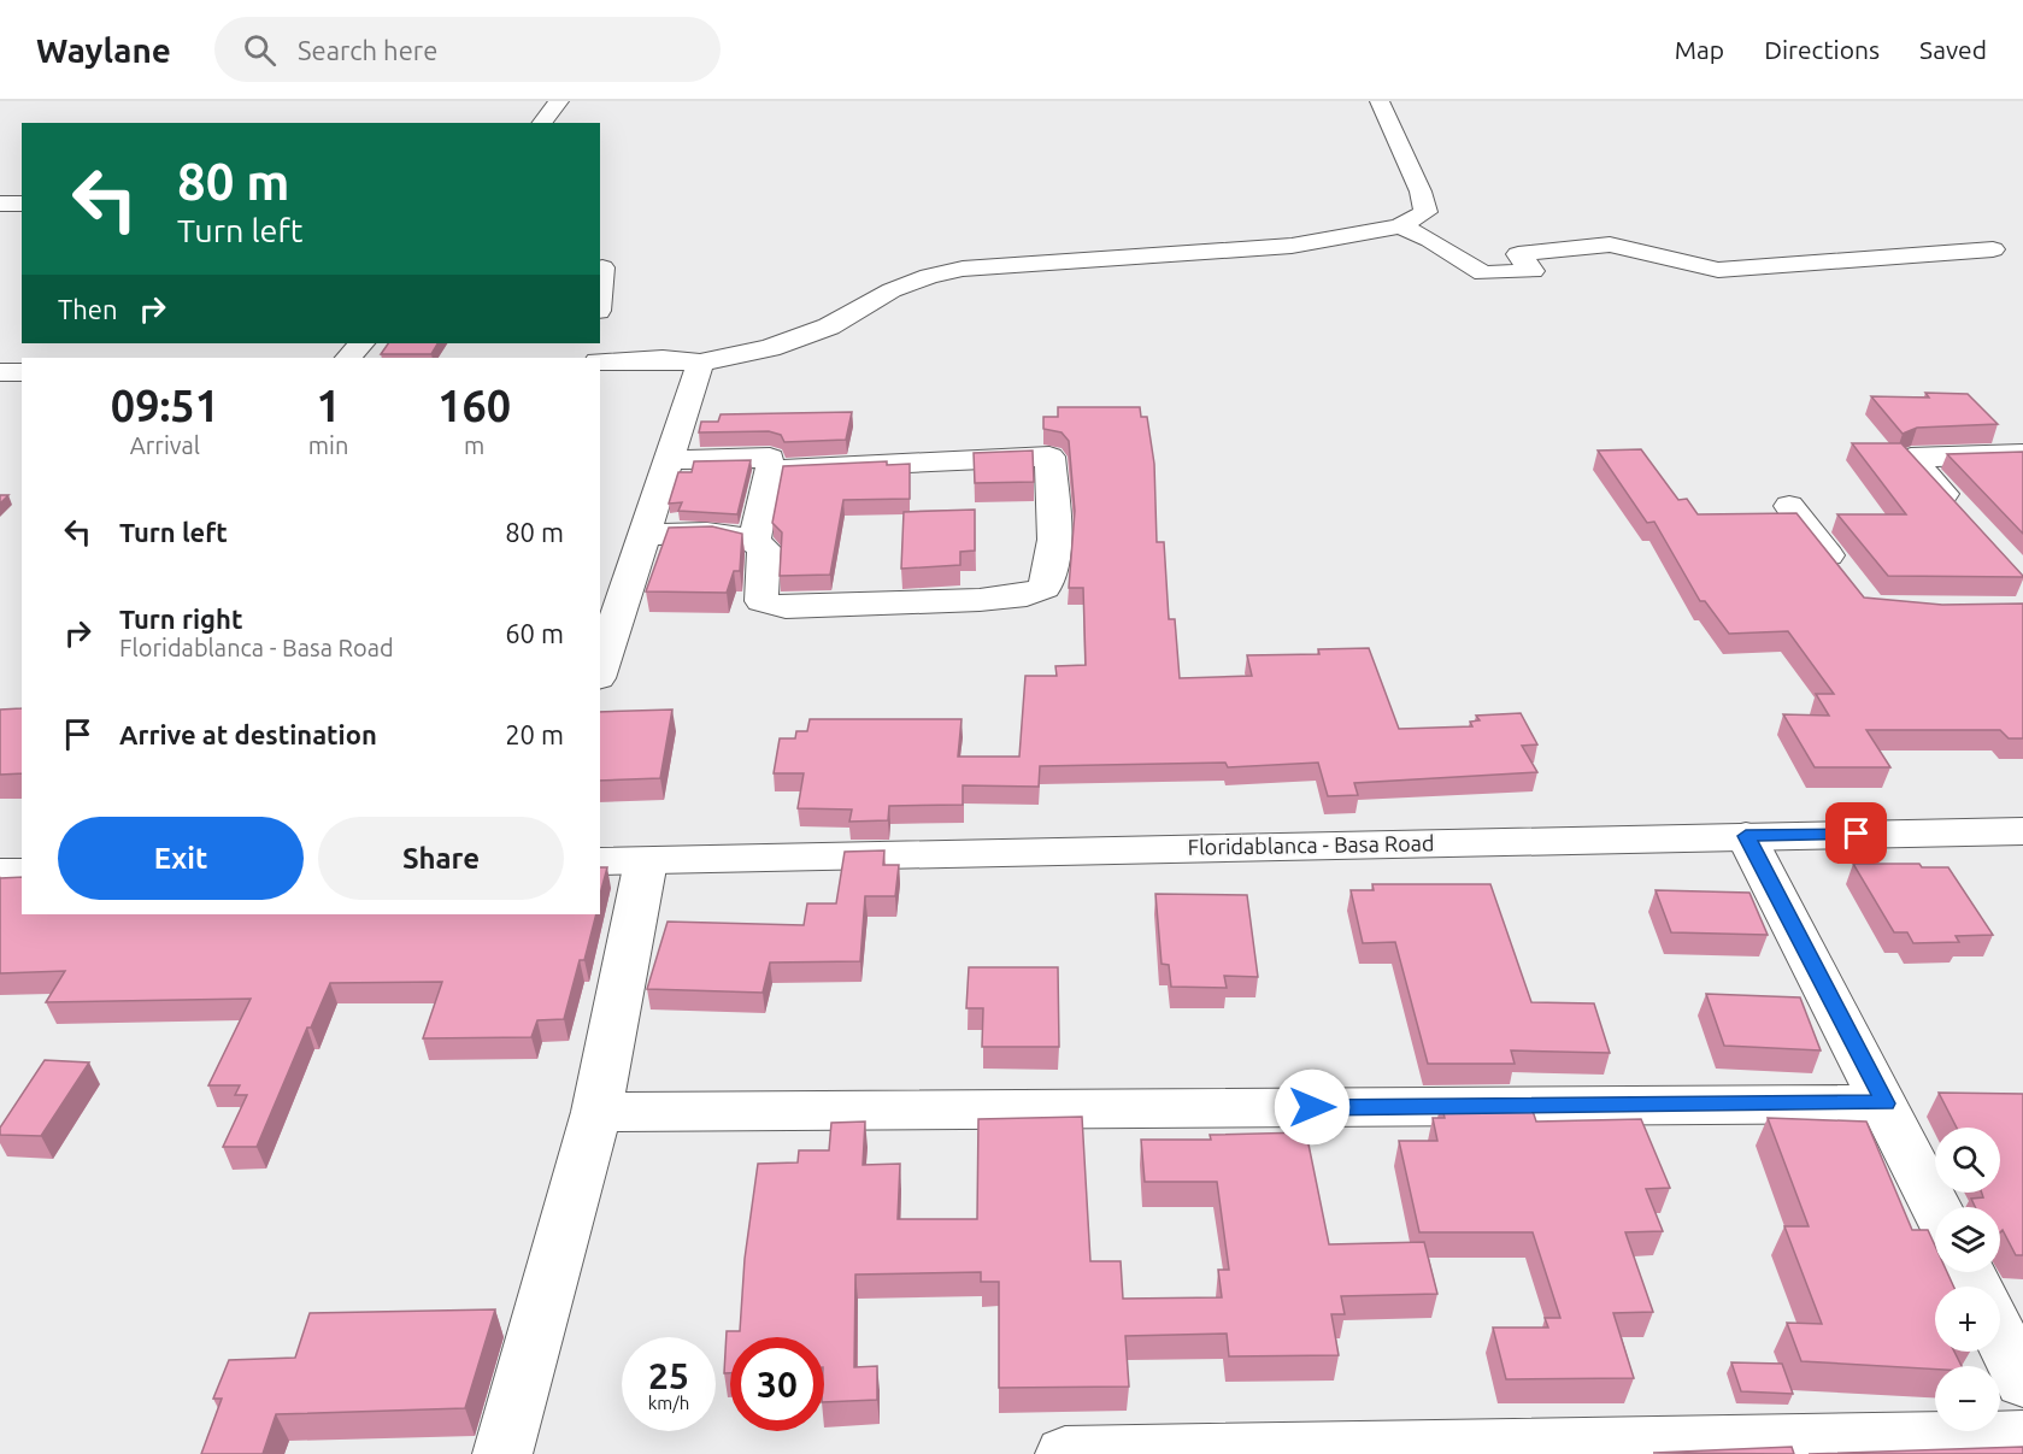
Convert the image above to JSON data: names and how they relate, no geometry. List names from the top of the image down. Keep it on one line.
{"streets":{"street":["Floridablanca - Basa Road"]},"page":{"header":"Waylane","search":"Search here","nav":["Map","Directions","Saved"],"turn":["80 m","Turn left"],"then":"Then","eta":["09:51","Arrival","1","min","160","m"],"list":[{"name":"Turn left","value":"80 m"},{"name":"Turn right","note":"Floridablanca - Basa Road","value":"60 m"},{"name":"Arrive at destination","value":"20 m"}],"buttons":["Exit","Share"],"map_buttons":["+","−"],"speed":"25 km/h","limit":"30"}}
